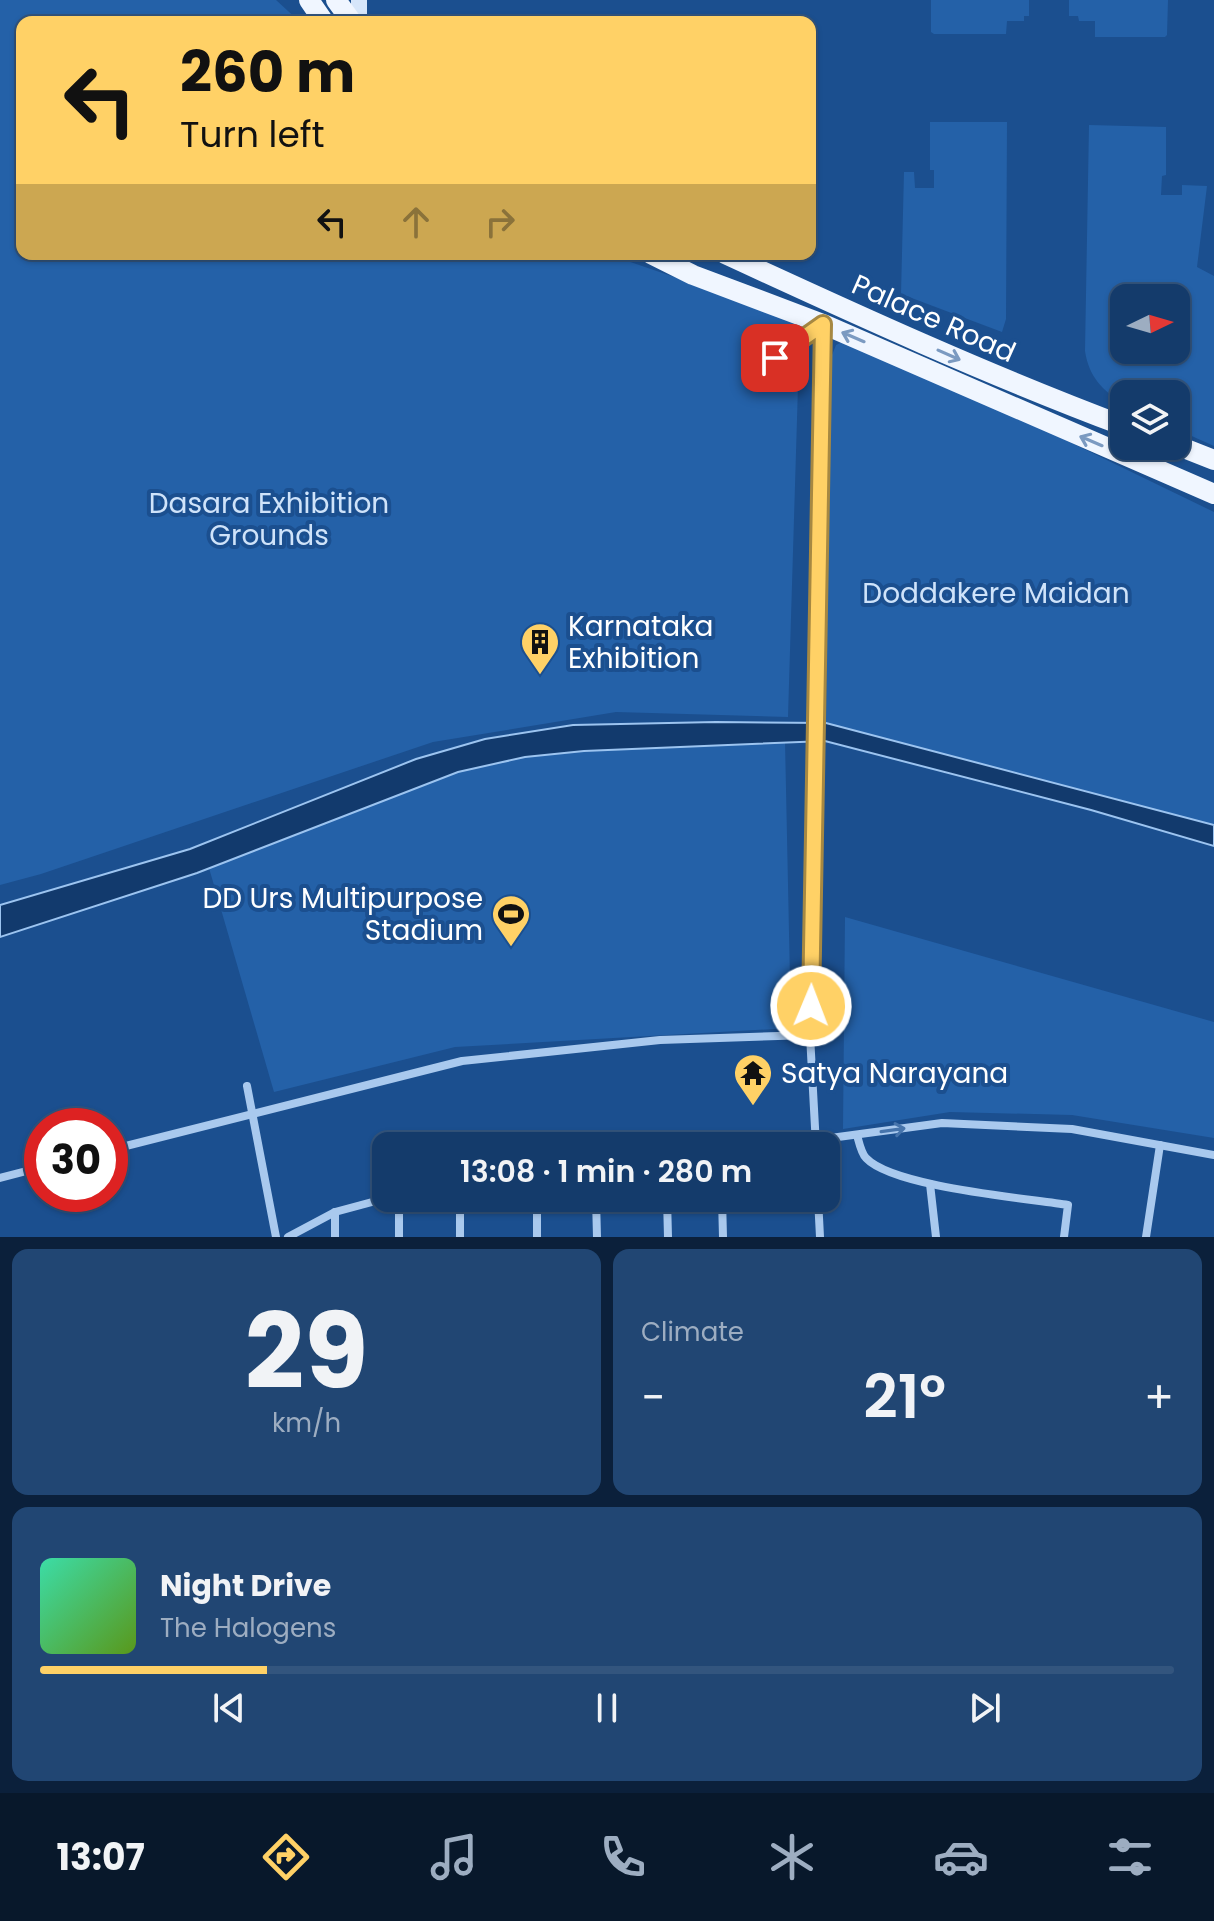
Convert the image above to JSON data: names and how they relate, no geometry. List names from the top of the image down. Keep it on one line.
{"streets":{"main road":["Palace Road"]},"parks":["Dasara Exhibition Grounds","Doddakere Maidan"],"places":{"building":["Karnataka Exhibition"],"sports":["DD Urs Multipurpose Stadium"],"temple":["Satya Narayana"]},"north":"right","page":{"turn":["260 m","Turn left"],"limit":"30","trip":"13:08 · 1 min · 280 m","tile":[["29","km/h"],"Climate"],"heat":["−","21°","+"],"song":["Night Drive","The Halogens"],"tabs":"13:07"}}
